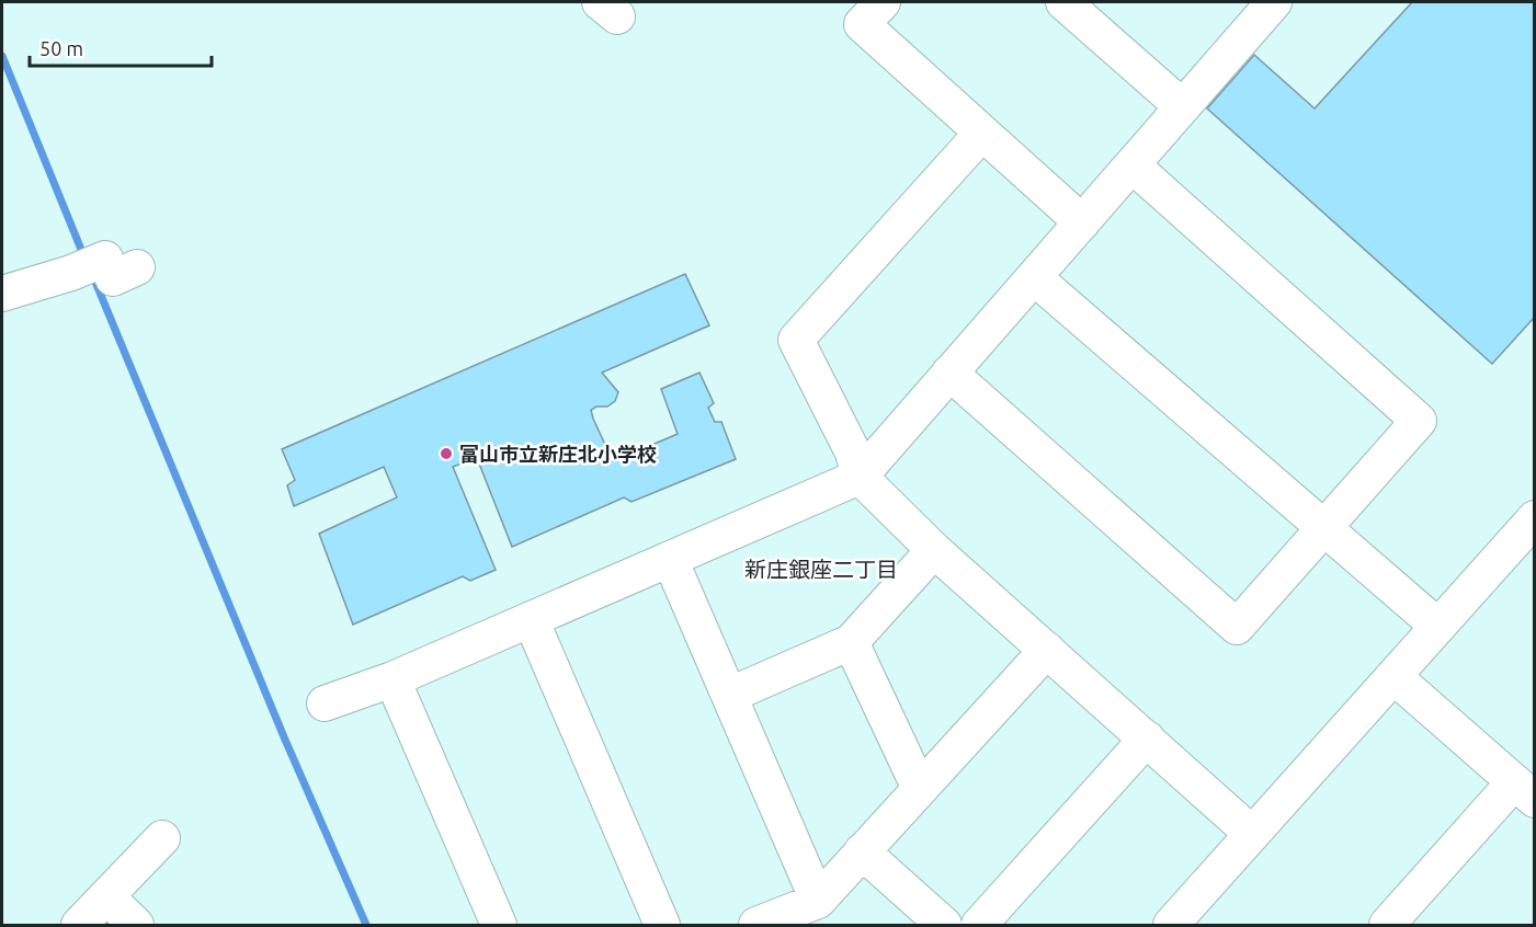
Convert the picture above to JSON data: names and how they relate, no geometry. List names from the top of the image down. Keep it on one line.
{"districts":["新庄銀座二丁目"],"places":["富山市立新庄北小学校"],"scale_bar":"50 m"}
